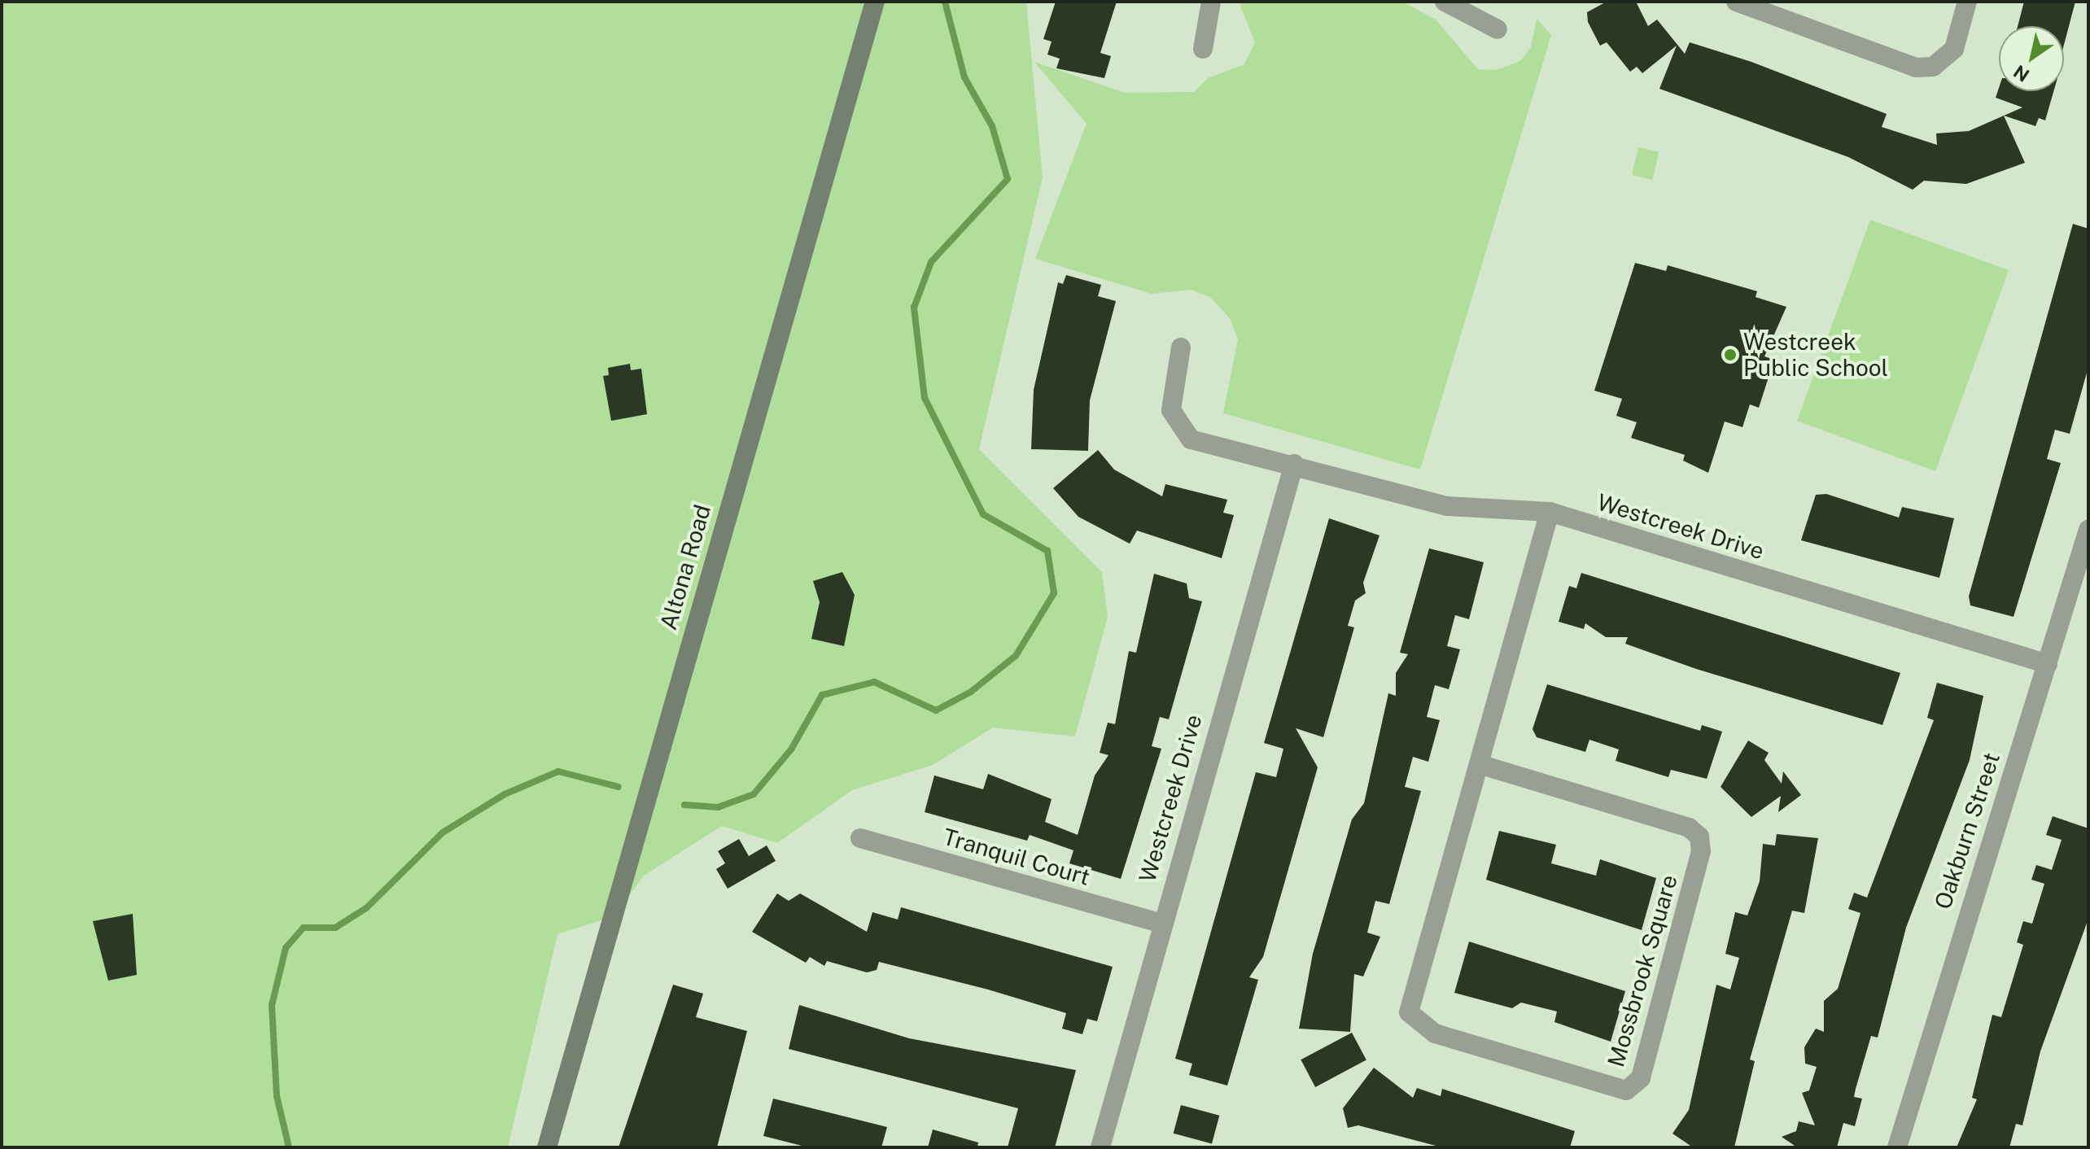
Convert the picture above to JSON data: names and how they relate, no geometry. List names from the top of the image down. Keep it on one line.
{"streets":{"main road":["Altona Road"],"street":["Westcreek Drive","Oakburn Street","Tranquil Court","Mossbrook Square"]},"crossings":[["Westcreek Drive","Oakburn Street"],["Westcreek Drive","Tranquil Court"],["Westcreek Drive","Mossbrook Square"]],"places":["Westcreek Public School"],"north":"bottom left"}
